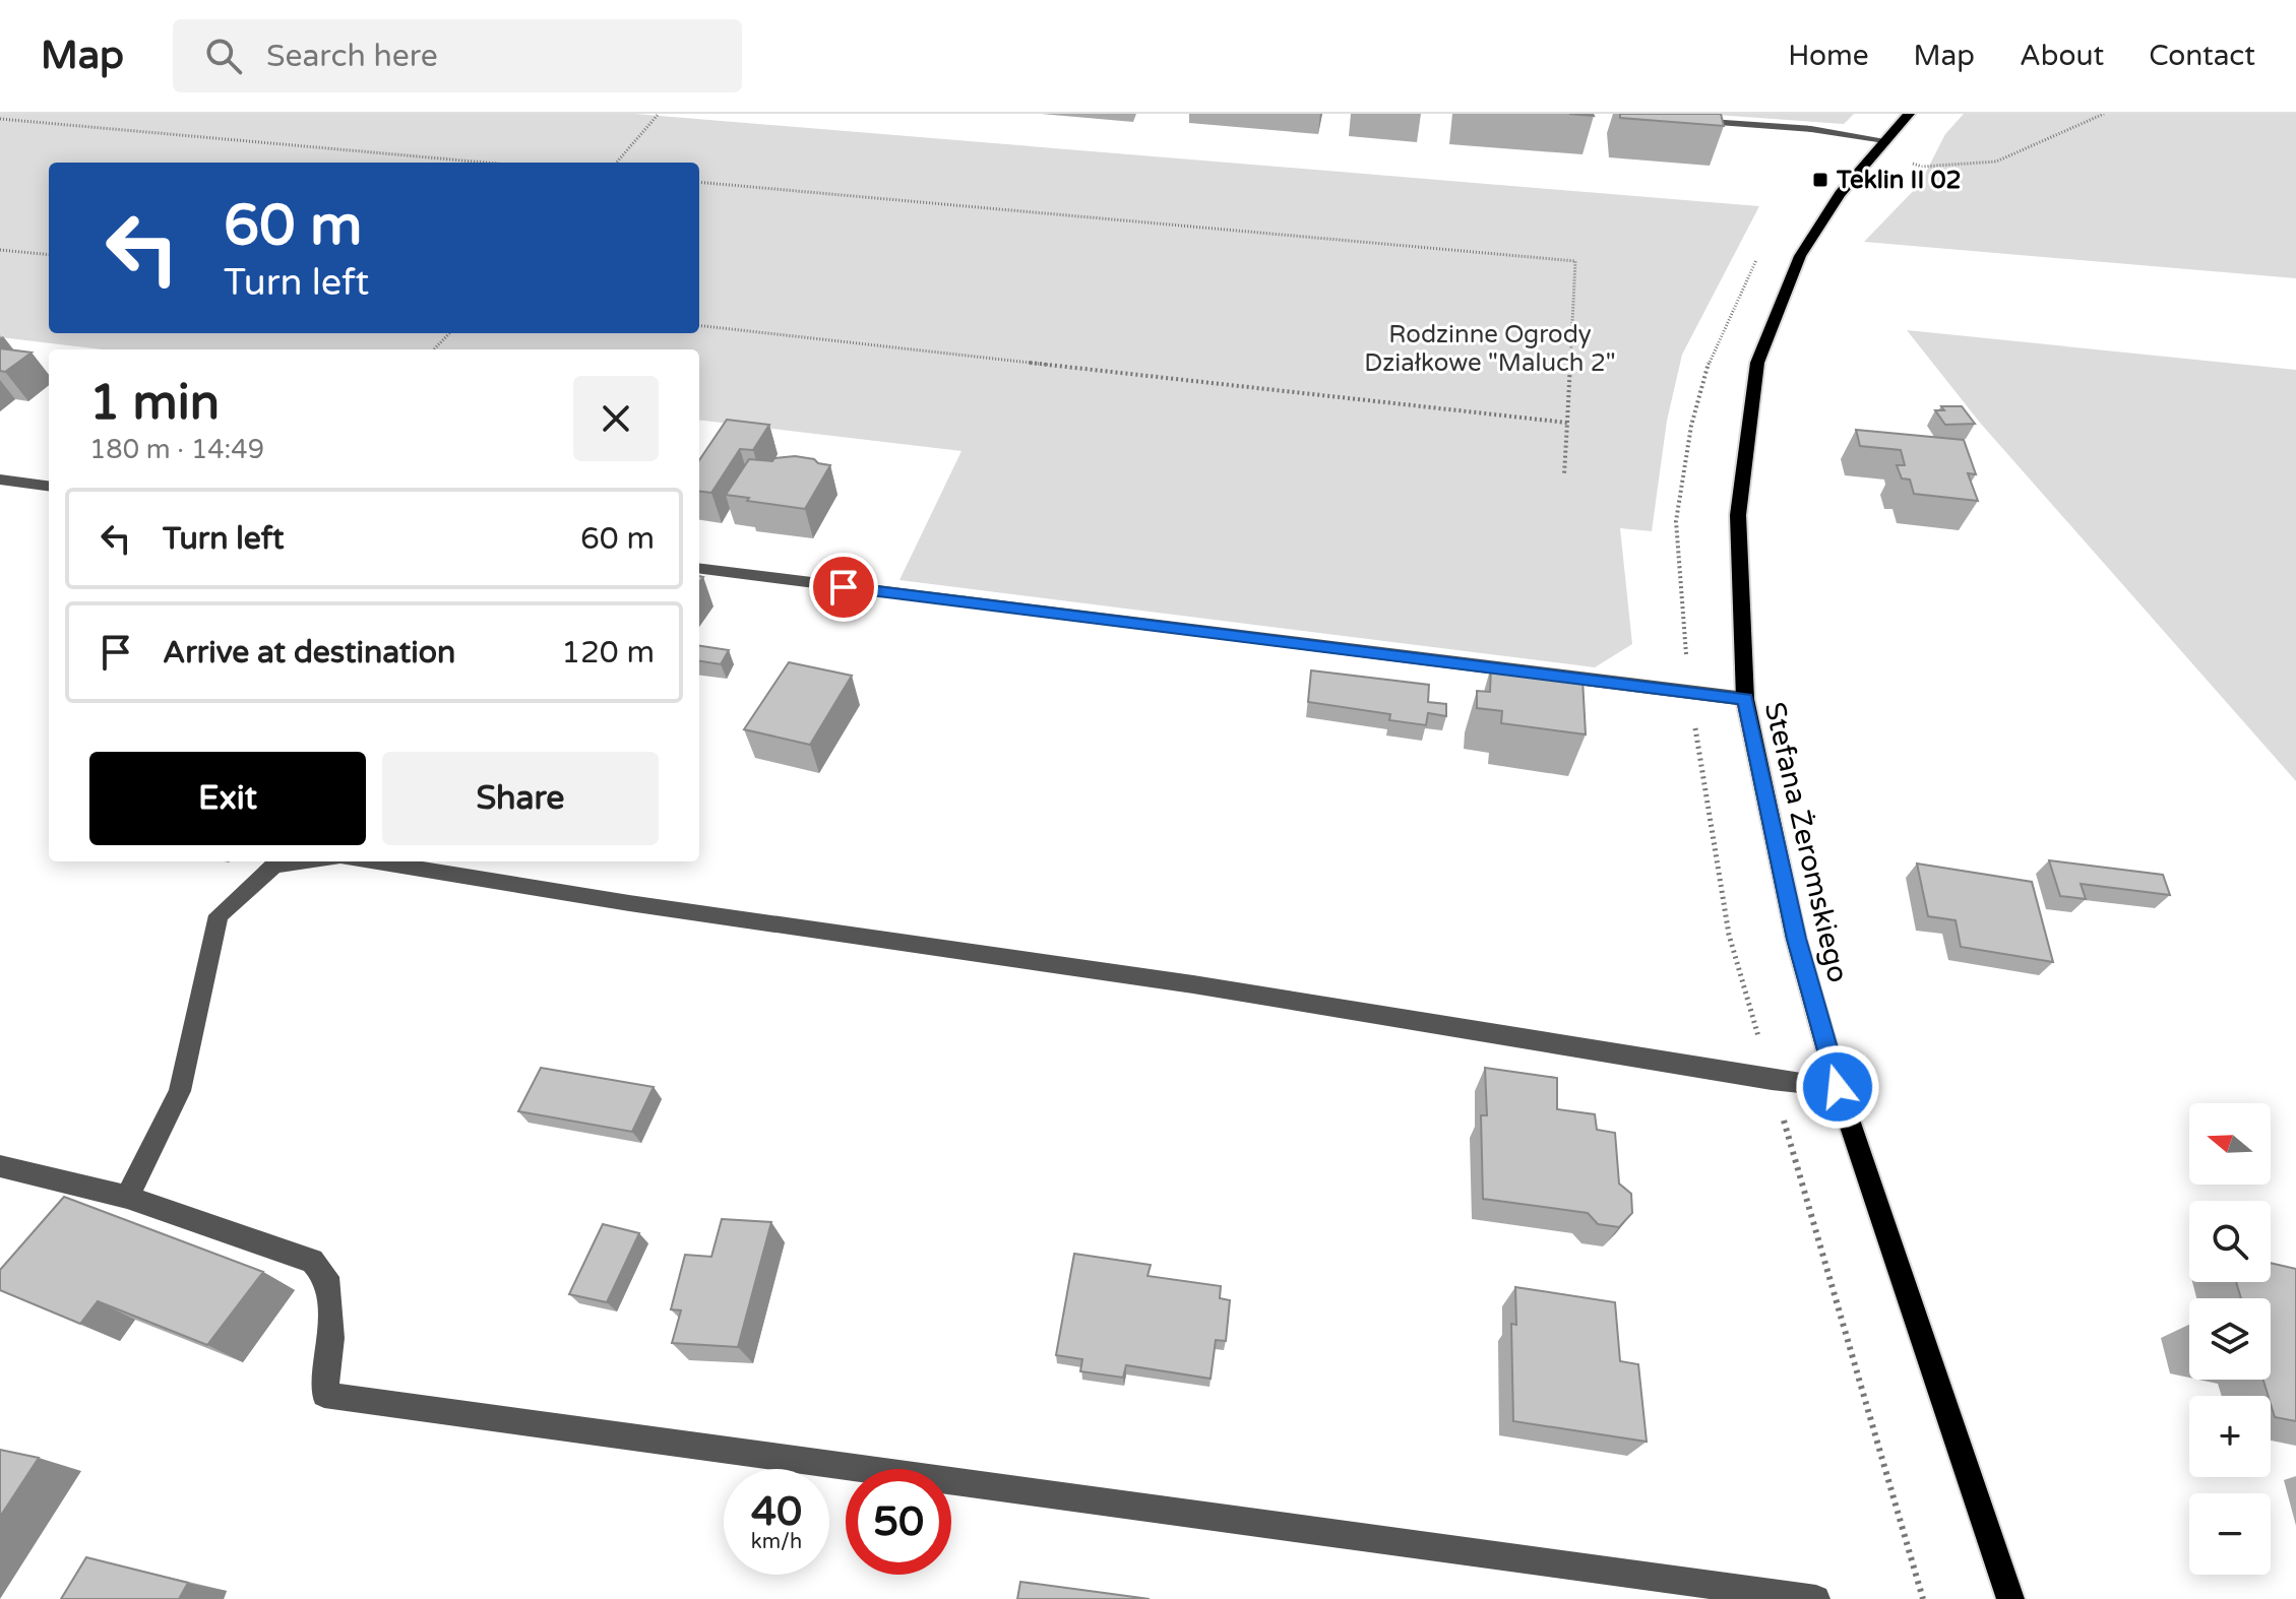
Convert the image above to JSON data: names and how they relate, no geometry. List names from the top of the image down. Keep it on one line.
{"streets":{"main road":["Stefana Żeromskiego"]},"parks":["Rodzinne Ogrody Działkowe \"Maluch 2\""],"places":{"transit":["Teklin II 02"]},"north":"left","page":{"header":"Map","search":"Search here","nav":["Home","Map","About","Contact"],"turn":["60 m","Turn left"],"heading":["1 min","180 m · 14:49"],"list":[{"name":"Turn left","value":"60 m"},{"name":"Arrive at destination","value":"120 m"}],"buttons":["Exit","Share"],"map_buttons":["+","−"],"speed":"40 km/h","limit":"50"}}
